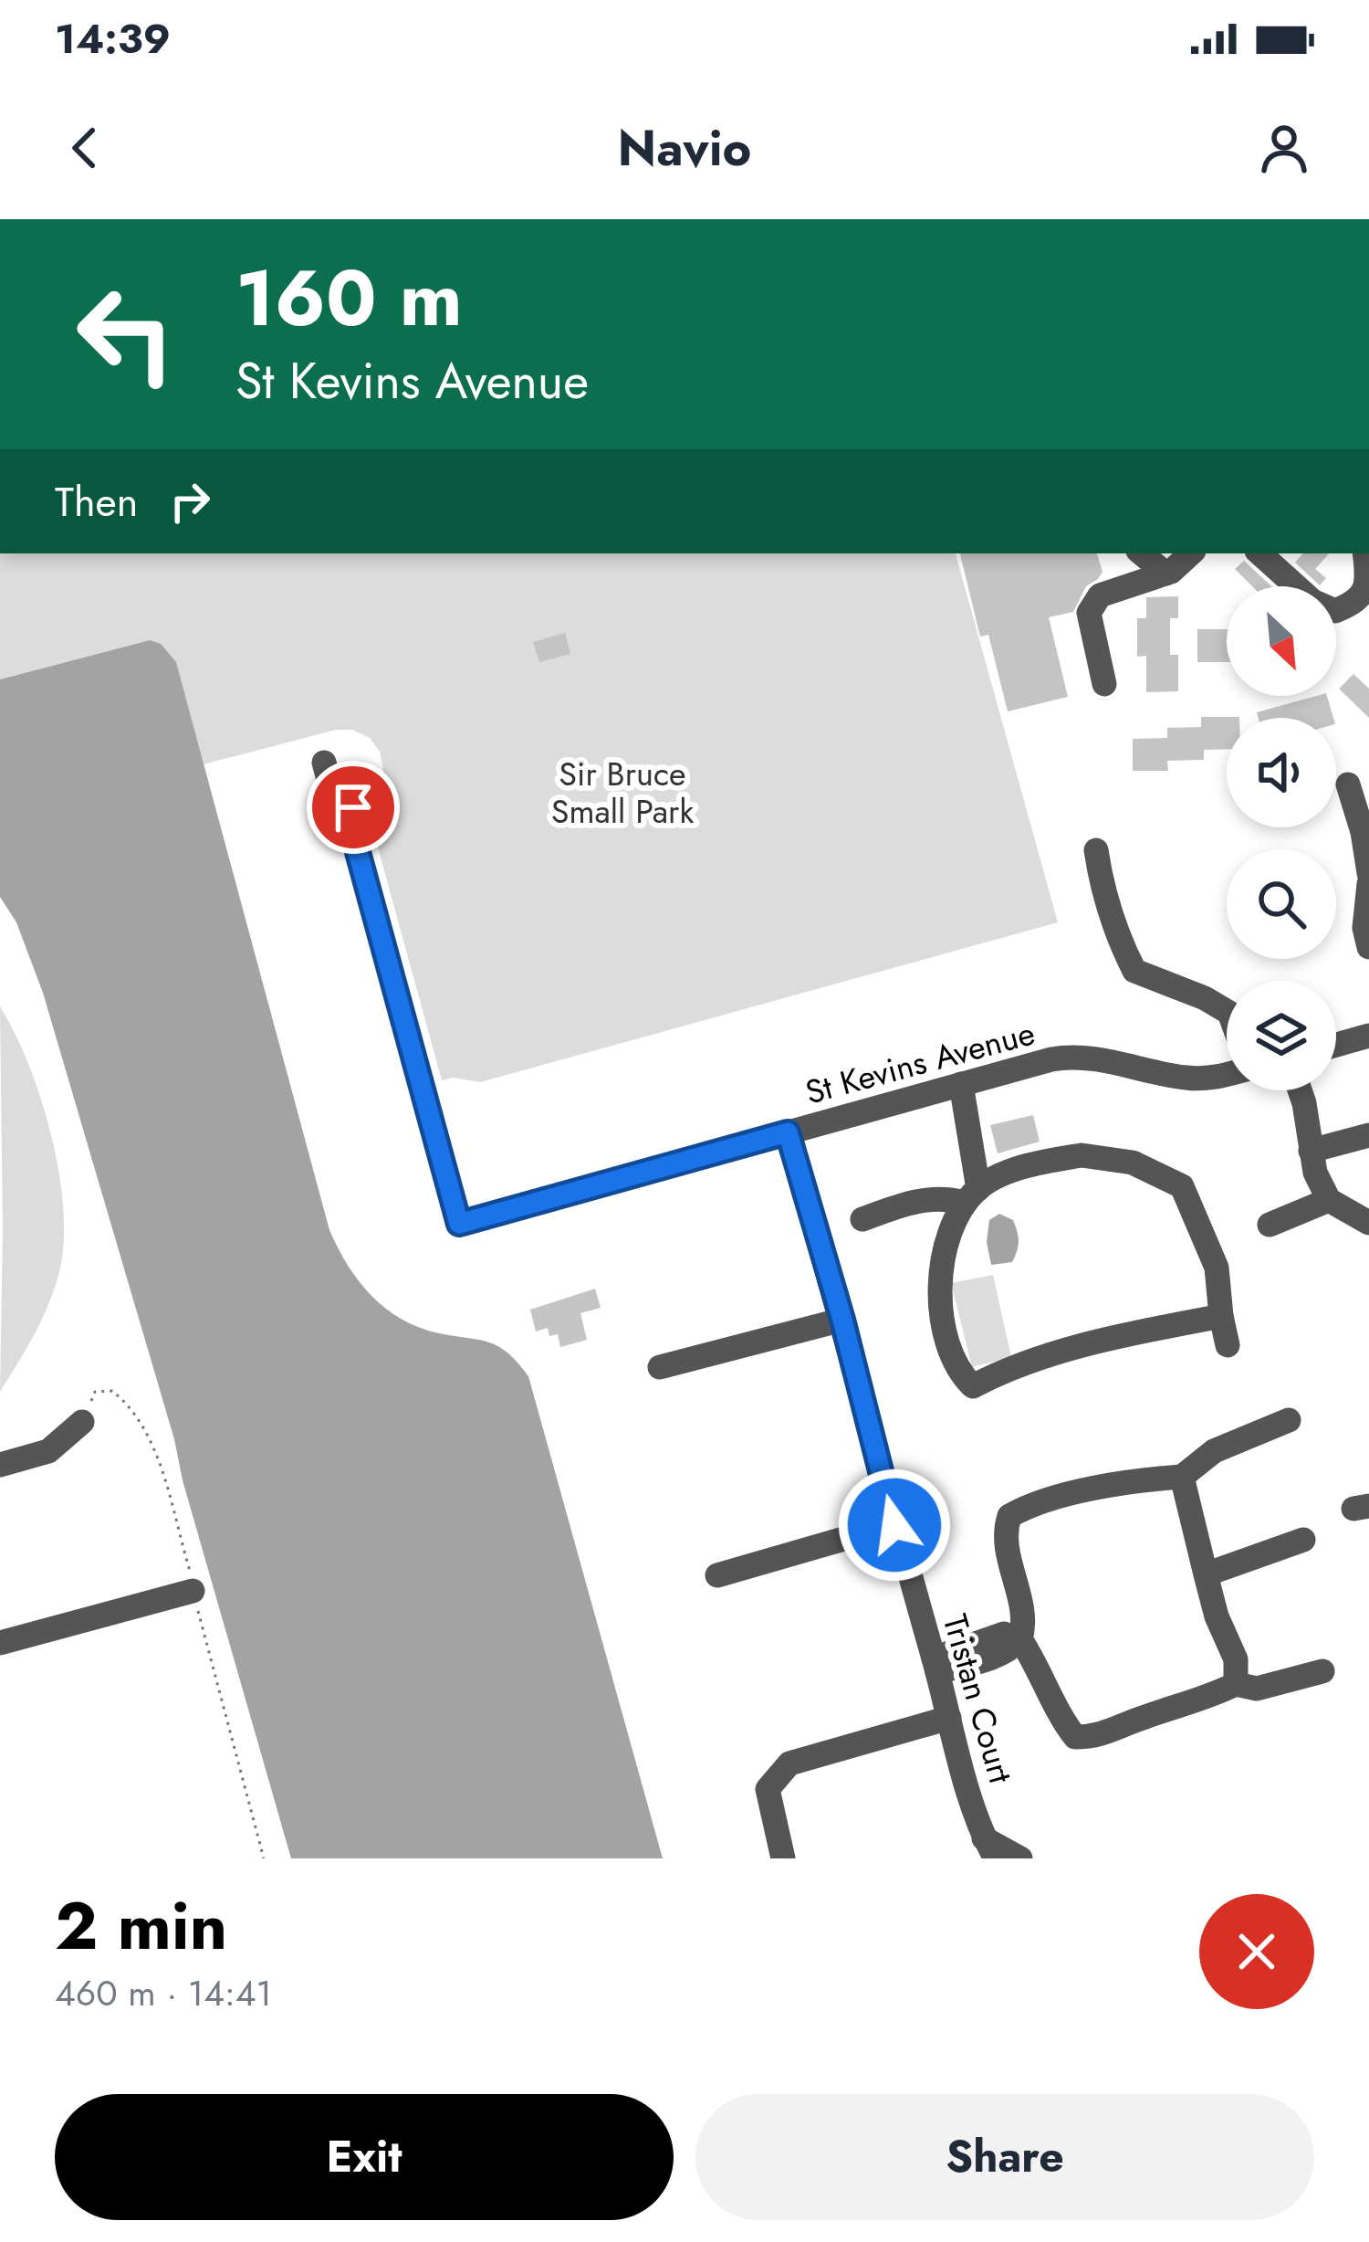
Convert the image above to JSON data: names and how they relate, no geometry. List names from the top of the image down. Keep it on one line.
{"streets":{"street":["St Kevins Avenue","Tristan Court"]},"crossings":[["St Kevins Avenue","Tristan Court"]],"parks":["Sir Bruce Small Park"],"north":"bottom right","page":{"status":"14:39","header":"Navio","turn":["160 m","St Kevins Avenue"],"then":"Then","heading":["2 min","460 m · 14:41"],"buttons":["Exit","Share"]}}
